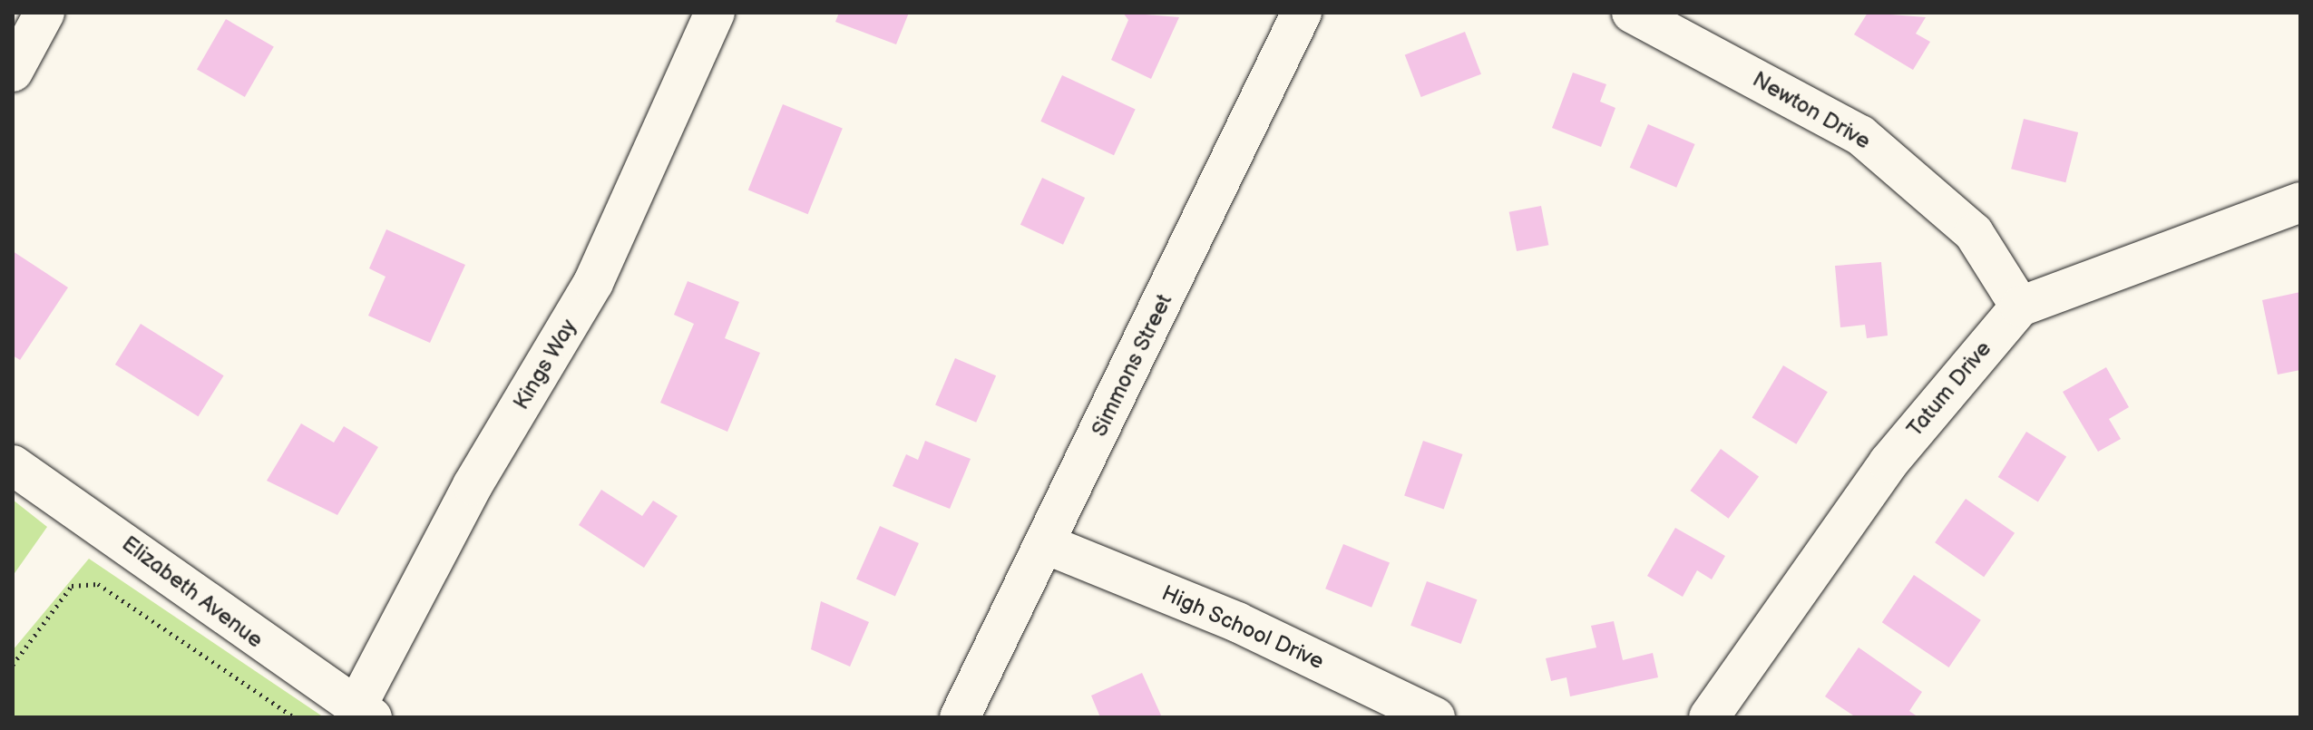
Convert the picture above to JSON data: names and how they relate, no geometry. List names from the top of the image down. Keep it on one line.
{"streets":{"street":["Newton Drive","Kings Way","Simmons Street","Tatum Drive","Elizabeth Avenue","High School Drive"]},"crossings":[["Newton Drive","Tatum Drive"],["Kings Way","Elizabeth Avenue"],["Simmons Street","High School Drive"]]}
